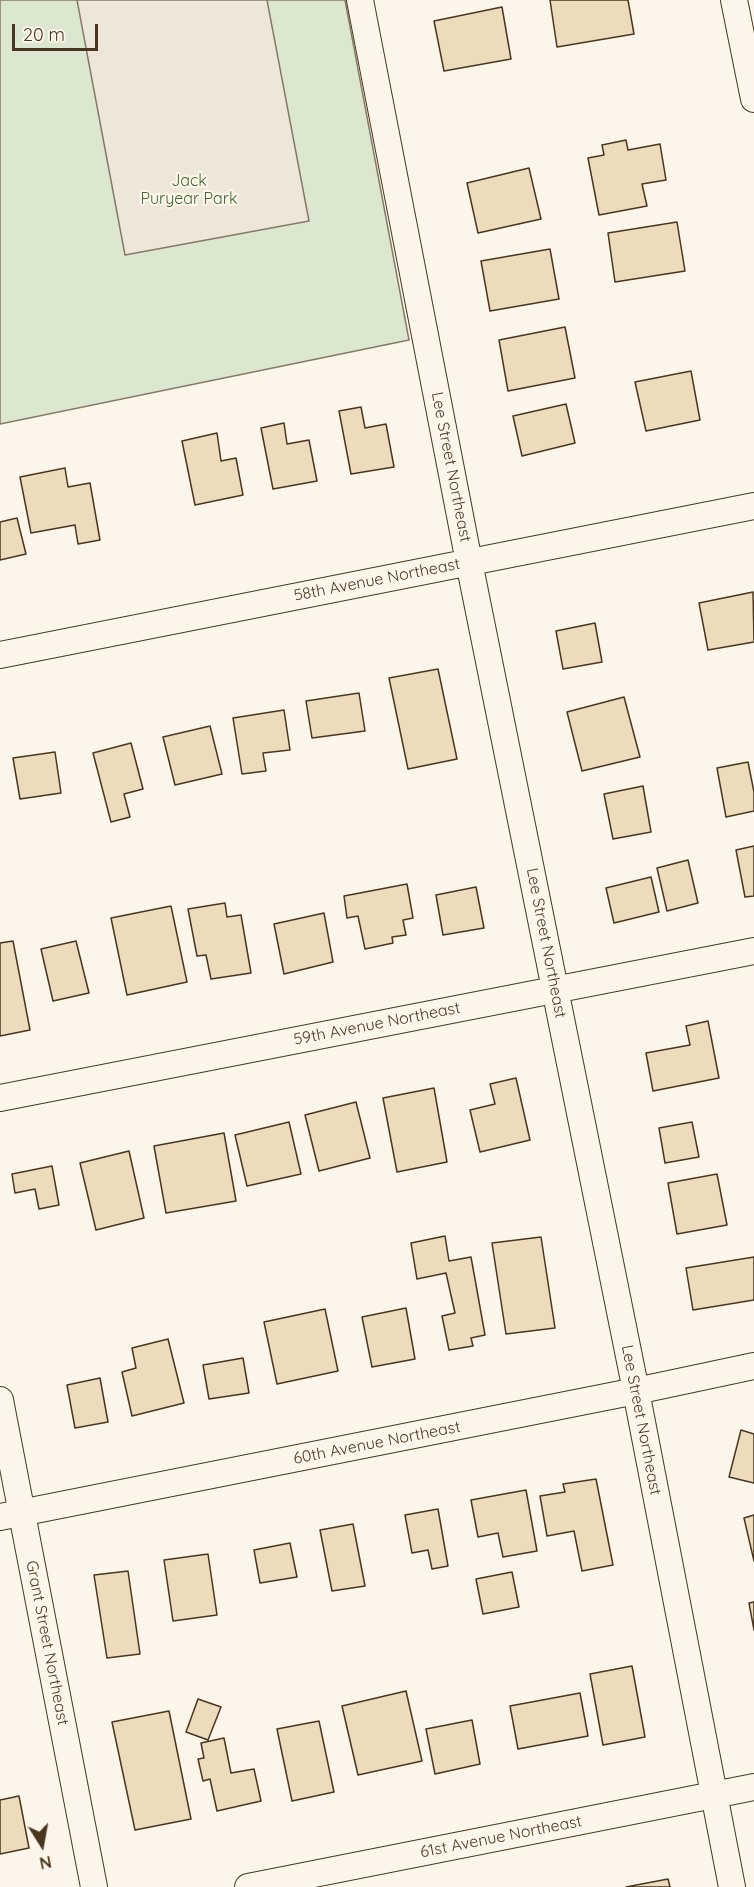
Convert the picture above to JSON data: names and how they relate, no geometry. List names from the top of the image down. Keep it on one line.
{"streets":{"street":["Lee Street Northeast","58th Avenue Northeast","59th Avenue Northeast","60th Avenue Northeast","Grant Street Northeast","61st Avenue Northeast"]},"crossings":[["Lee Street Northeast","58th Avenue Northeast"],["Lee Street Northeast","59th Avenue Northeast"],["Lee Street Northeast","60th Avenue Northeast"],["Lee Street Northeast","61st Avenue Northeast"],["60th Avenue Northeast","Grant Street Northeast"]],"parks":["Jack Puryear Park"],"scale_bar":"20 m","north":"bottom"}
